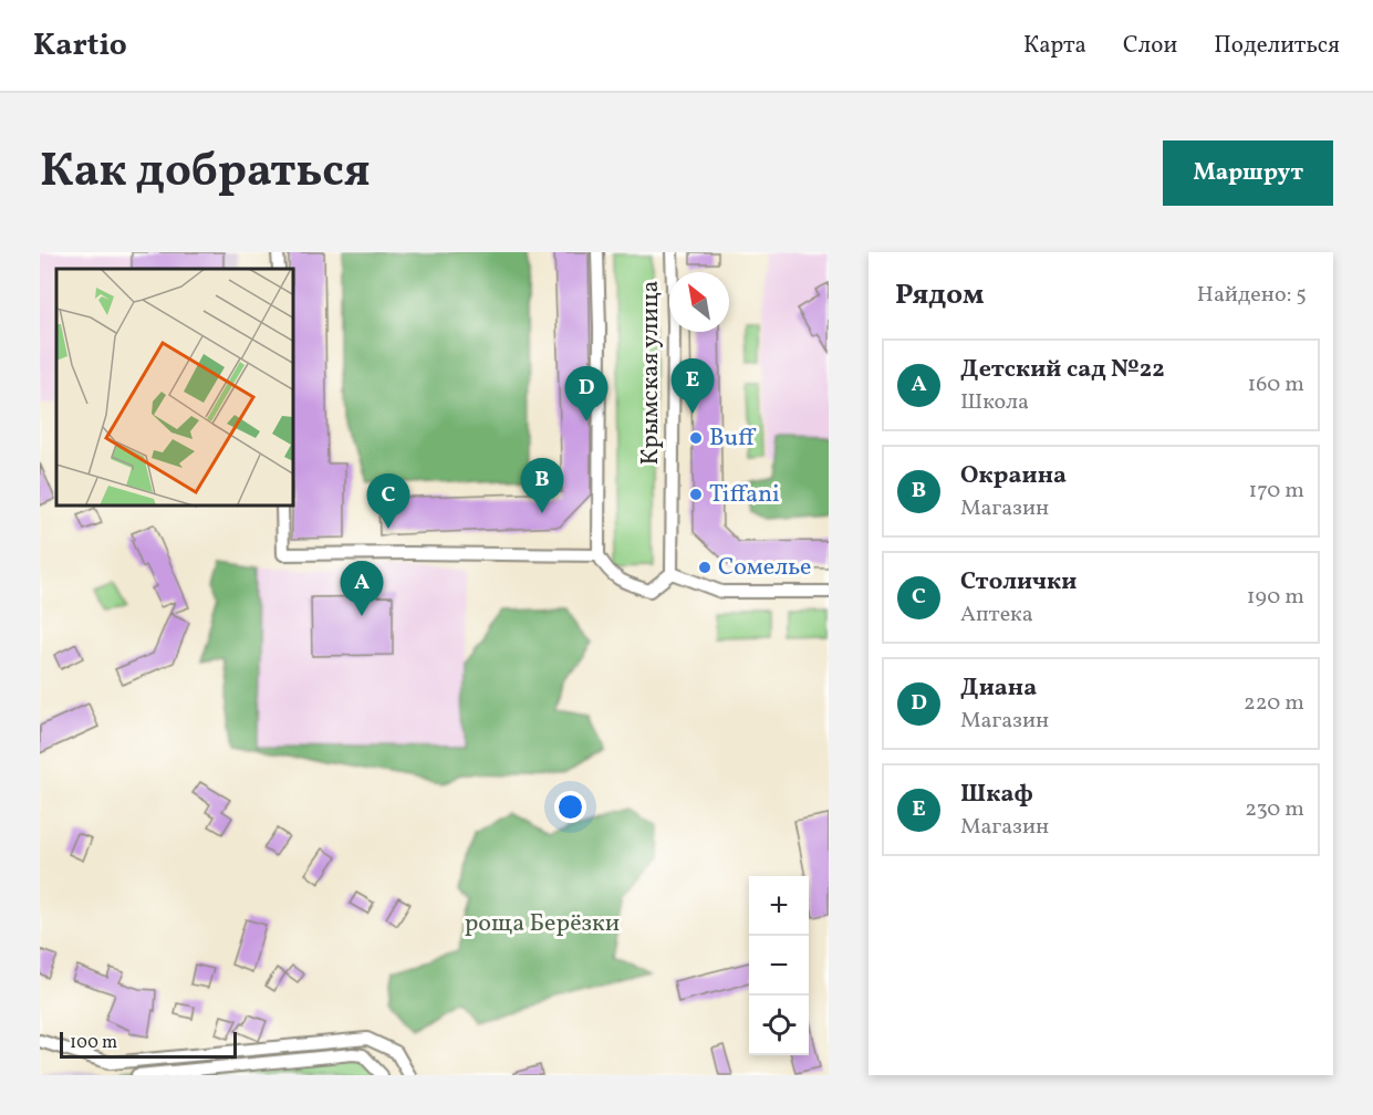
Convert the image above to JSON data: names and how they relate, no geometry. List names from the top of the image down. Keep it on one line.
{"streets":{"street":["Крымская улица"]},"parks":["роща Берёзки"],"places":["Buff","Tiffani","Сомелье"],"scale_bar":"100 m","north":"top left","page":{"header":"Kartio","nav":["Карта","Слои","Поделиться"],"title":"Как добраться","buttons":"Маршрут","heading":["Рядом","Найдено: 5"],"list":[{"mark":"A","name":"Детский сад №22","note":"Школа","value":"160 m"},{"mark":"B","name":"Окраина","note":"Магазин","value":"170 m"},{"mark":"C","name":"Столички","note":"Аптека","value":"190 m"},{"mark":"D","name":"Диана","note":"Магазин","value":"220 m"},{"mark":"E","name":"Шкаф","note":"Магазин","value":"230 m"}],"pins":["E","D","B","C","A"],"map_buttons":["+","−"],"scale":"100 m"}}
